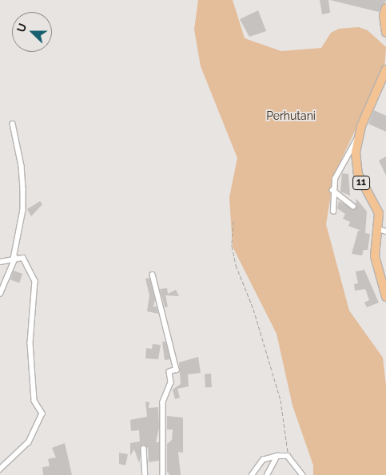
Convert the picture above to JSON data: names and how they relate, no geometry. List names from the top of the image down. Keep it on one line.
{"streets":{"highway":["11"]},"parks":["Perhutani"],"north":"left"}
